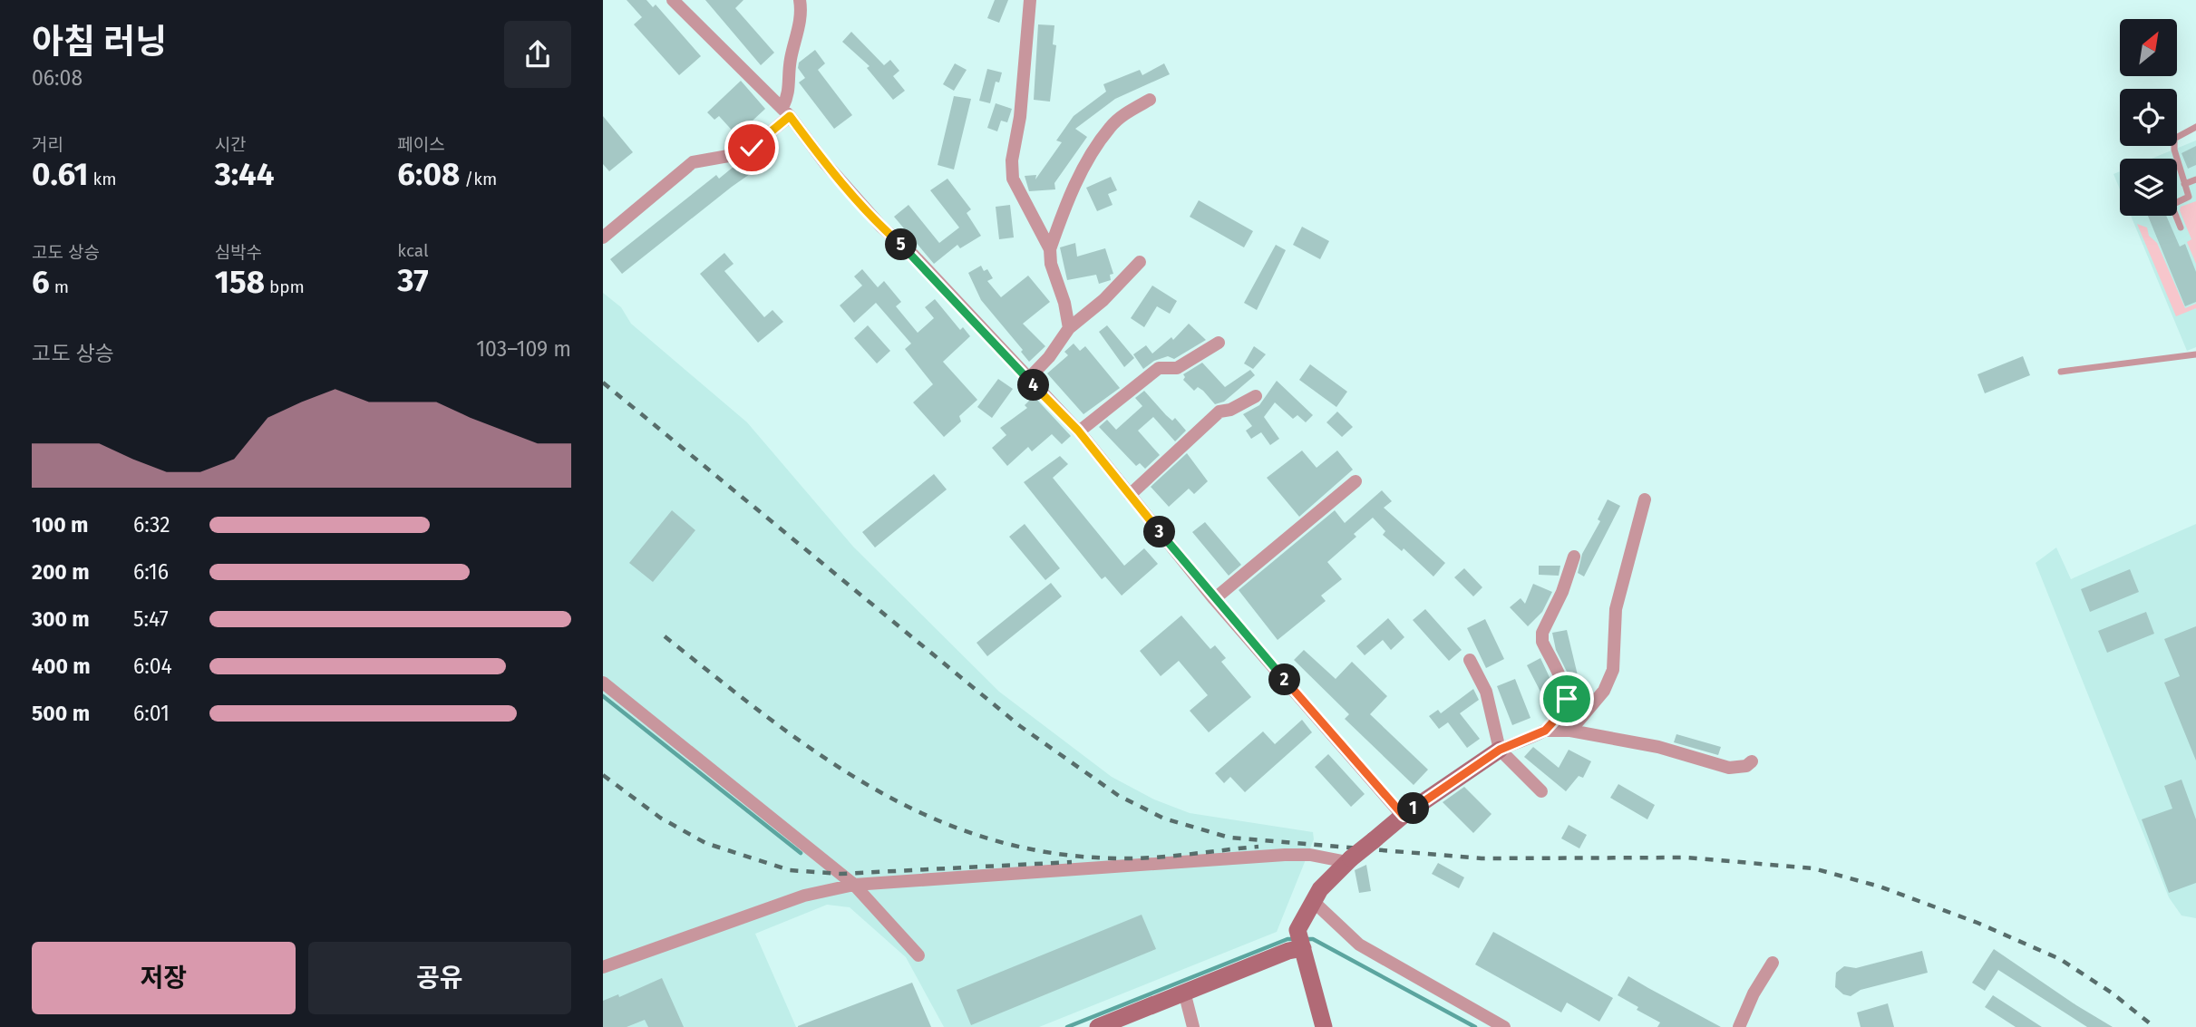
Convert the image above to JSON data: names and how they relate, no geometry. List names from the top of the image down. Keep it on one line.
{"north":"top right","page":{"heading":["아침 러닝","06:08"],"stats":[["거리","0.61 km"],["시간","3:44"],["페이스","6:08 /km"],["고도 상승","6 m"],["심박수","158 bpm"],["kcal","37"]],"pins":["5","4","3","2","1"],"chart":["고도 상승","103–109 m"],"list":[{"name":"100 m","note":"6:32"},{"name":"200 m","note":"6:16"},{"name":"300 m","note":"5:47"},{"name":"400 m","note":"6:04"},{"name":"500 m","note":"6:01"}],"buttons":["저장","공유"]}}
